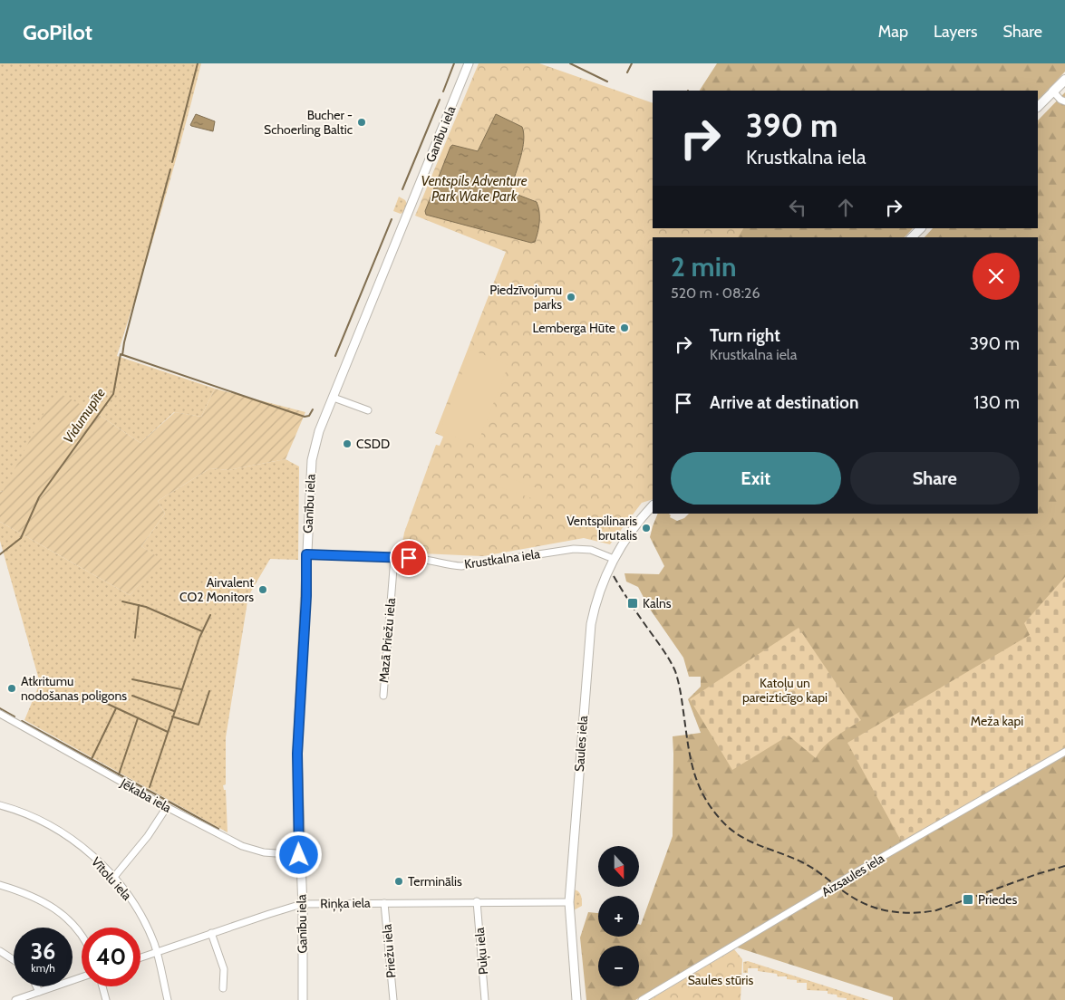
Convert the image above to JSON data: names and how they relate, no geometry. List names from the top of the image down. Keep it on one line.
{"streets":{"street":["Ganību iela","Krustkalna iela","Mazā Priežu iela","Saules iela","Jēkaba iela","Aizsaules iela","Vītolu iela","Riņķa iela","Priežu iela","Puķu iela"]},"crossings":[["Ganību iela","Krustkalna iela"],["Ganību iela","Jēkaba iela"],["Ganību iela","Riņķa iela"],["Krustkalna iela","Mazā Priežu iela"],["Krustkalna iela","Saules iela"],["Saules iela","Riņķa iela"],["Vītolu iela","Riņķa iela"],["Riņķa iela","Priežu iela"],["Riņķa iela","Puķu iela"]],"water":["Ventspils Adventure Park Wake Park","Vidumupīte"],"parks":["Katoļu un pareizticīgo kapi","Meža kapi","Saules stūris"],"places":{"other":["Bucher - Schoerling Baltic","Piedzīvojumu parks","Lemberga Hūte","CSDD","Ventspilinaris brutalis","Airvalent CO2 Monitors","Atkritumu nodošanas poligons","Terminālis"],"transit":["Kalns","Priedes"]},"north":"bottom","page":{"header":"GoPilot","nav":["Map","Layers","Share"],"turn":["390 m","Krustkalna iela"],"heading":["2 min","520 m · 08:26"],"list":[{"name":"Turn right","note":"Krustkalna iela","value":"390 m"},{"name":"Arrive at destination","value":"130 m"}],"buttons":["Exit","Share"],"map_buttons":["+","−"],"speed":"36 km/h","limit":"40"}}
